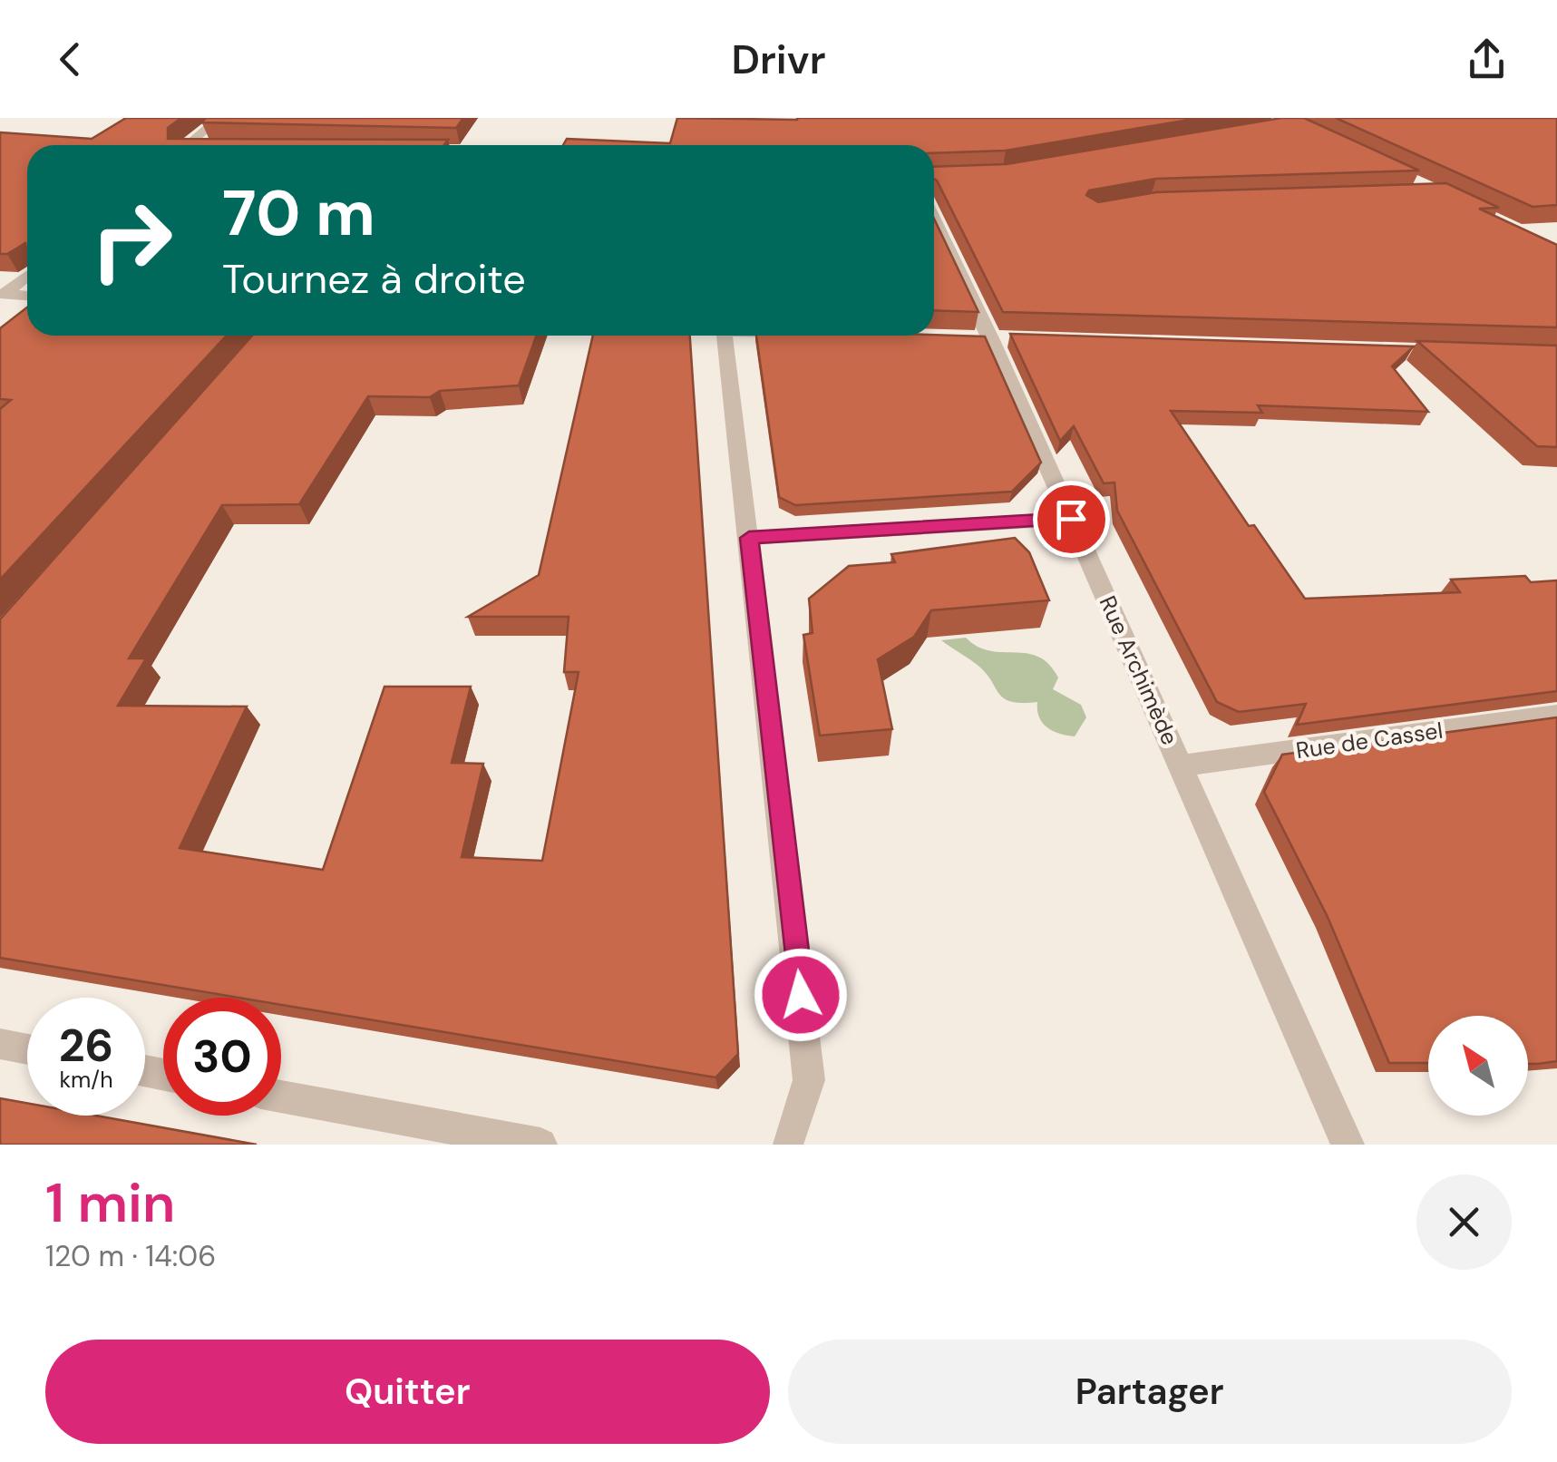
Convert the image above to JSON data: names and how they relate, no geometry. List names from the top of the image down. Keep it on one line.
{"streets":{"street":["Rue Archimède","Rue de Cassel"]},"crossings":[["Rue Archimède","Rue de Cassel"]],"north":"top left","page":{"header":"Drivr","turn":["70 m","Tournez à droite"],"speed":"26 km/h","limit":"30","heading":["1 min","120 m · 14:06"],"buttons":["Quitter","Partager"]}}
